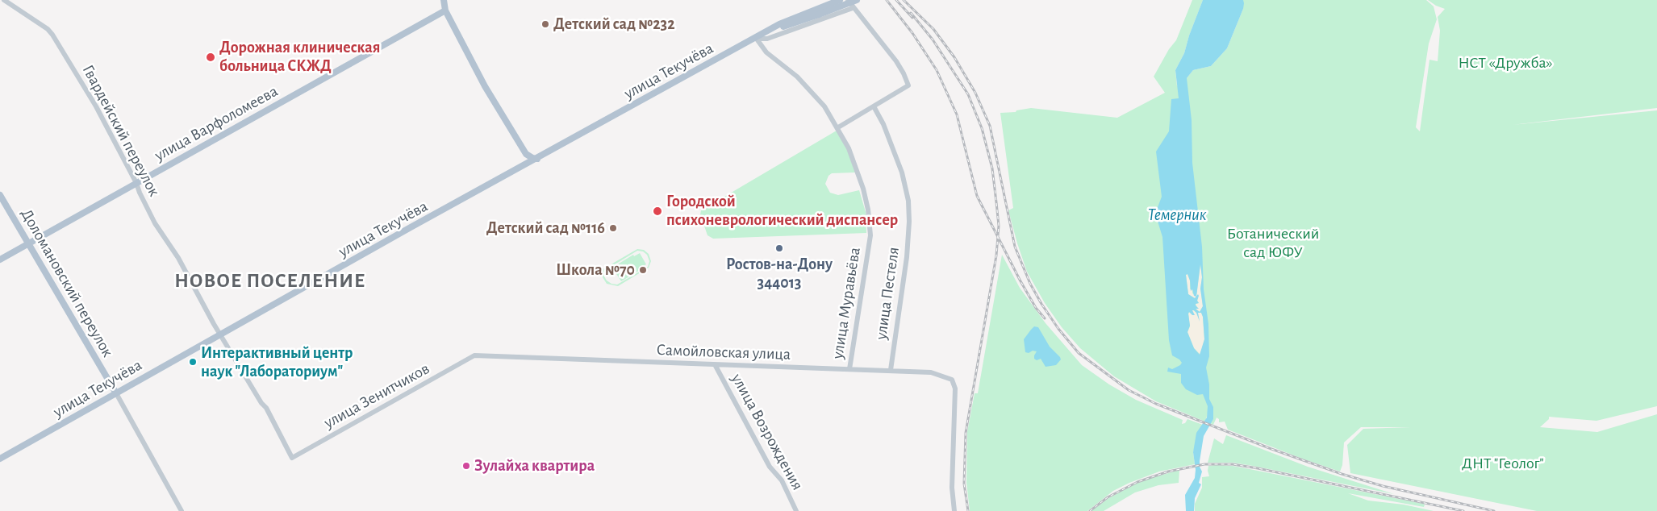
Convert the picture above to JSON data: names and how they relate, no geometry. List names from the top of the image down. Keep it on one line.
{"streets":{"main road":["улица Текучёва","улица Варфоломеева","Доломановский переулок"],"street":["Гвардейский переулок","улица Пестеля","улица Муравьёва","Самойловская улица","улица Зенитчиков","улица Возрождения"]},"crossings":[["улица Текучёва","Гвардейский переулок"],["улица Текучёва","Доломановский переулок"],["улица Текучёва","улица Муравьёва"],["улица Варфоломеева","Гвардейский переулок"],["улица Варфоломеева","Доломановский переулок"],["Гвардейский переулок","улица Зенитчиков"],["улица Пестеля","Самойловская улица"],["улица Муравьёва","Самойловская улица"],["Самойловская улица","улица Зенитчиков"],["Самойловская улица","улица Возрождения"]],"districts":["НОВОЕ ПОСЕЛЕНИЕ"],"water":["Темерник"],"parks":["НСТ «Дружба»","Ботанический сад ЮФУ","ДНТ \"Геолог\""],"places":["Детский сад №232","Дорожная клиническая больница СКЖД","Городской психоневрологический диспансер","Детский сад №116","Ростов-на-Дону 344013","Школа №70","Интерактивный центр наук \"Лабораториум\"","Зулайха квартира"]}
